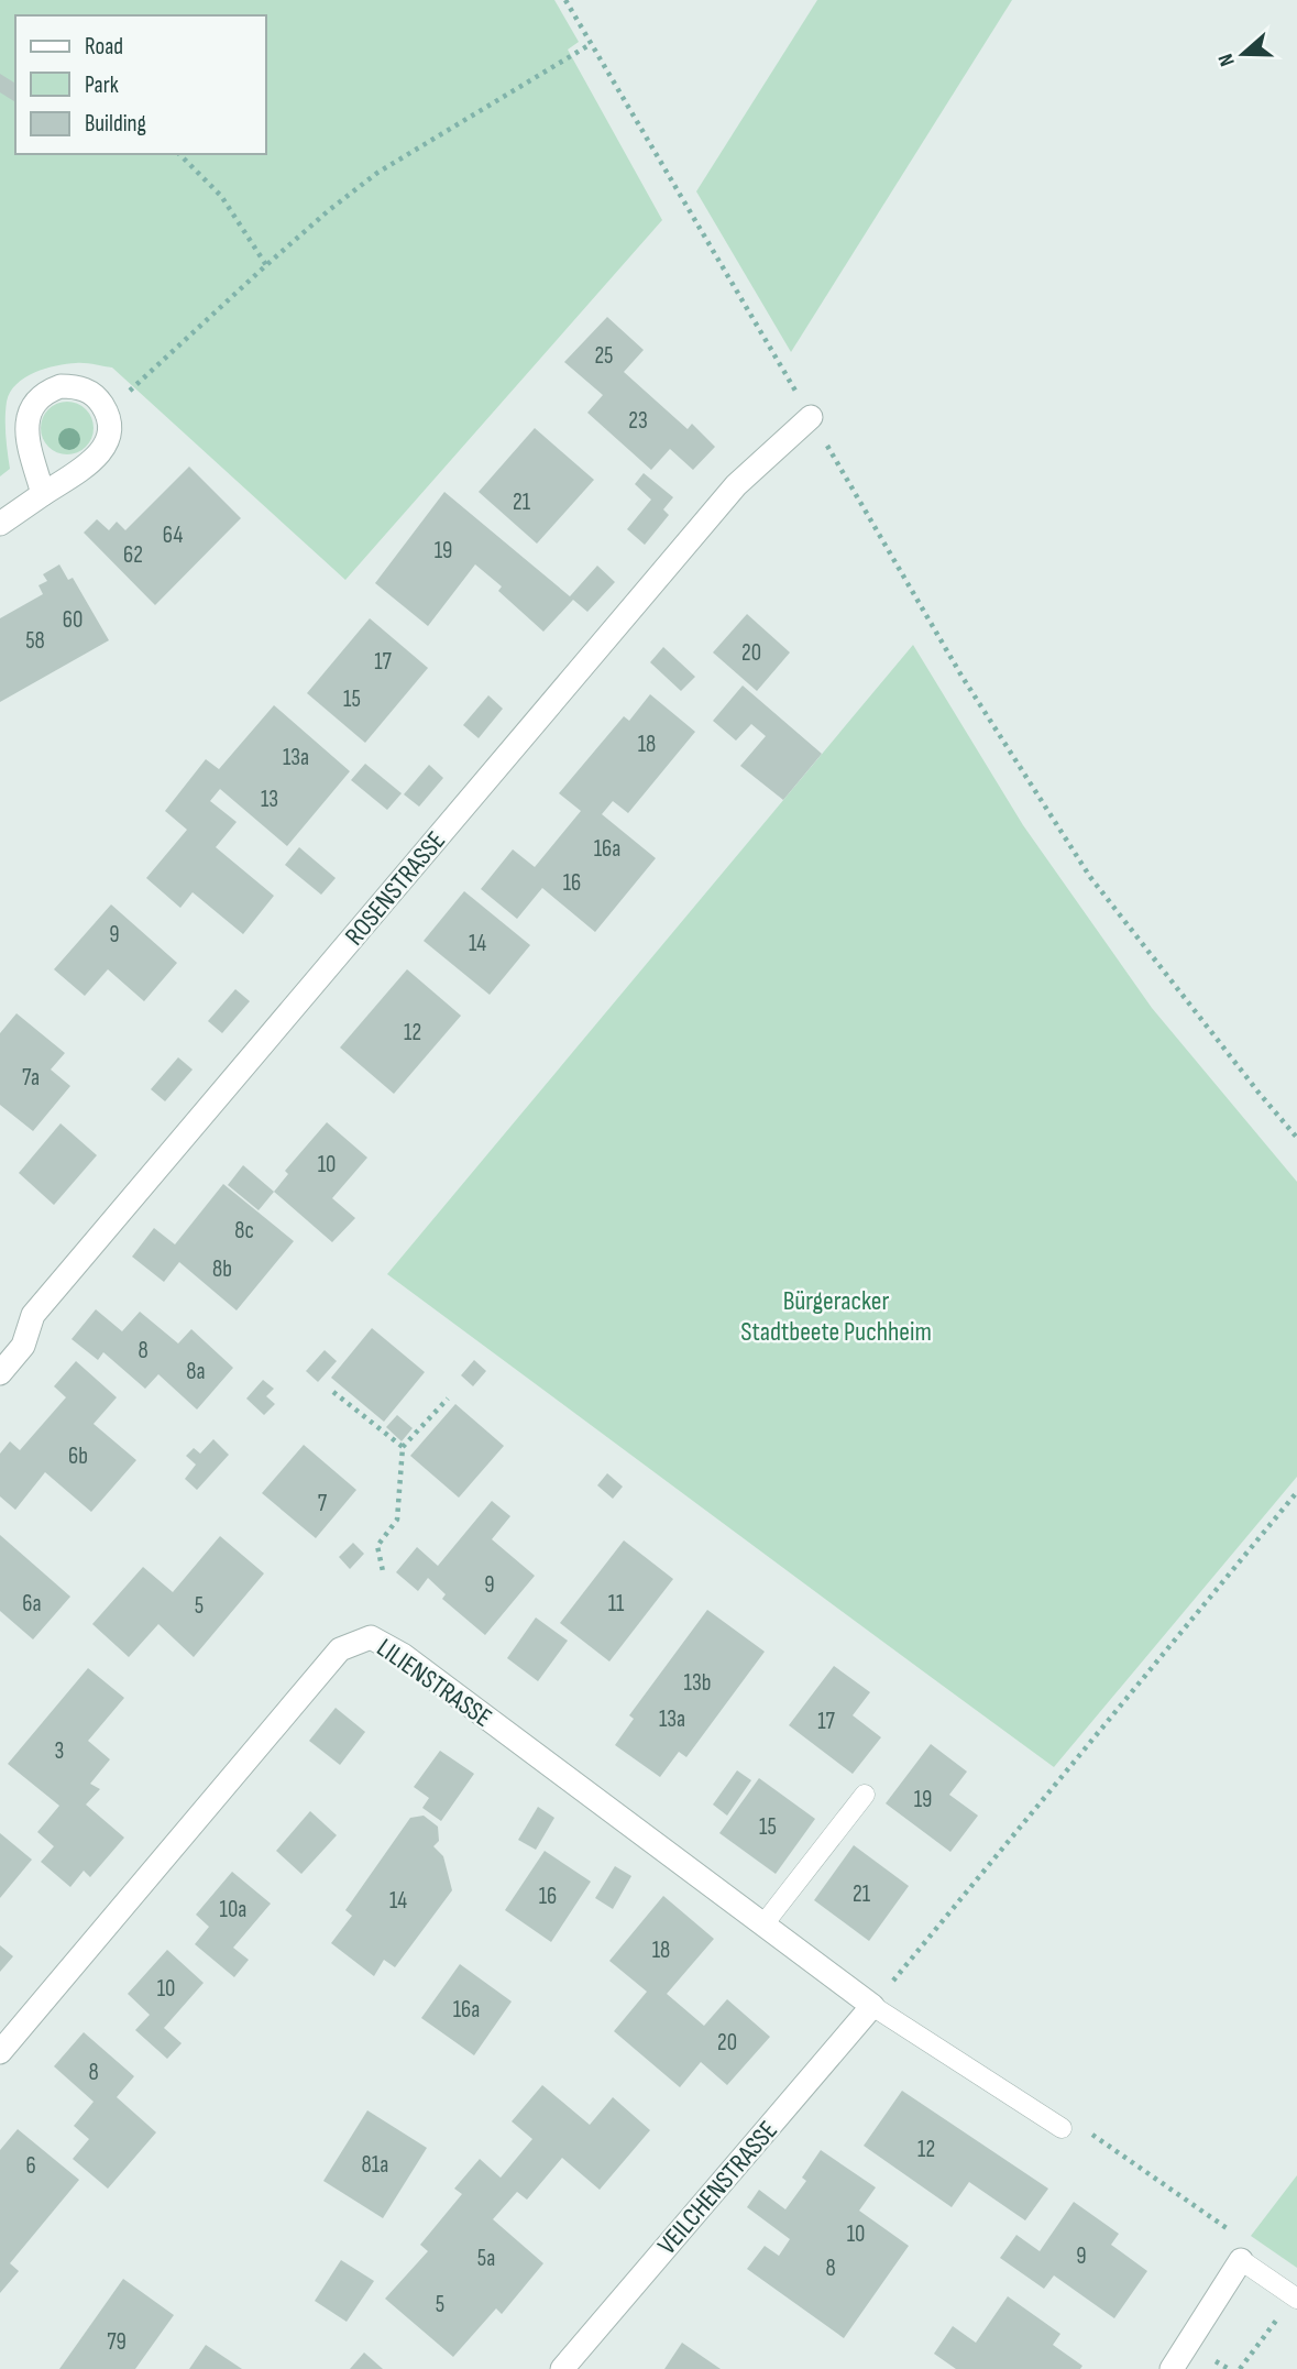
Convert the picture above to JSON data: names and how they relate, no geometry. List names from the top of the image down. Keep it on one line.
{"streets":{"street":["ROSENSTRASSE","LILIENSTRASSE","VEILCHENSTRASSE"]},"crossings":[["LILIENSTRASSE","VEILCHENSTRASSE"]],"parks":["Bürgeracker Stadtbeete Puchheim"],"house_numbers":["25","23","21","64","19","62","60","58","20","17","15","18","13a","13","16a","16","9","14","12","7a","10","8c","8b","8","8a","6b","7","9","6a","11","5","13b","13a","17","3","19","15","21","16","14","10a","18","10","16a","20","8","12","81a","6","10","9","5a","8","5","79"],"legend":["Road","Park","Building"],"north":"left"}
